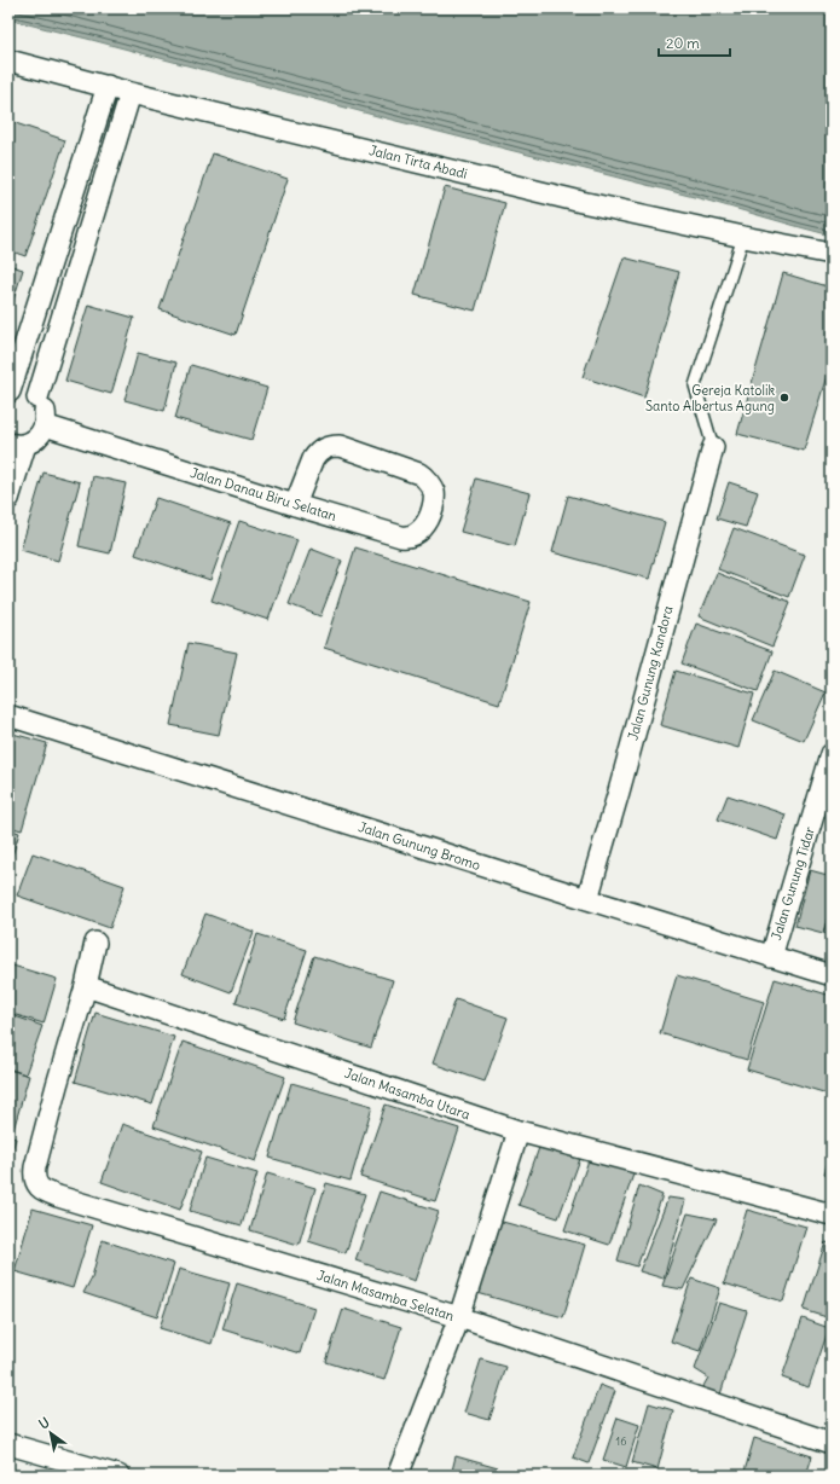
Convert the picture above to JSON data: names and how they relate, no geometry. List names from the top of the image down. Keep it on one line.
{"streets":{"street":["Jalan Tirta Abadi","Jalan Danau Biru Selatan","Jalan Gunung Kandora","Jalan Gunung Bromo","Jalan Gunung Tidar","Jalan Masamba Utara","Jalan Masamba Selatan"]},"crossings":[["Jalan Gunung Kandora","Jalan Gunung Bromo"],["Jalan Gunung Bromo","Jalan Gunung Tidar"],["Jalan Masamba Utara","Jalan Masamba Selatan"]],"places":["Gereja Katolik Santo Albertus Agung"],"house_numbers":["16"],"scale_bar":"20 m","north":"top left"}
